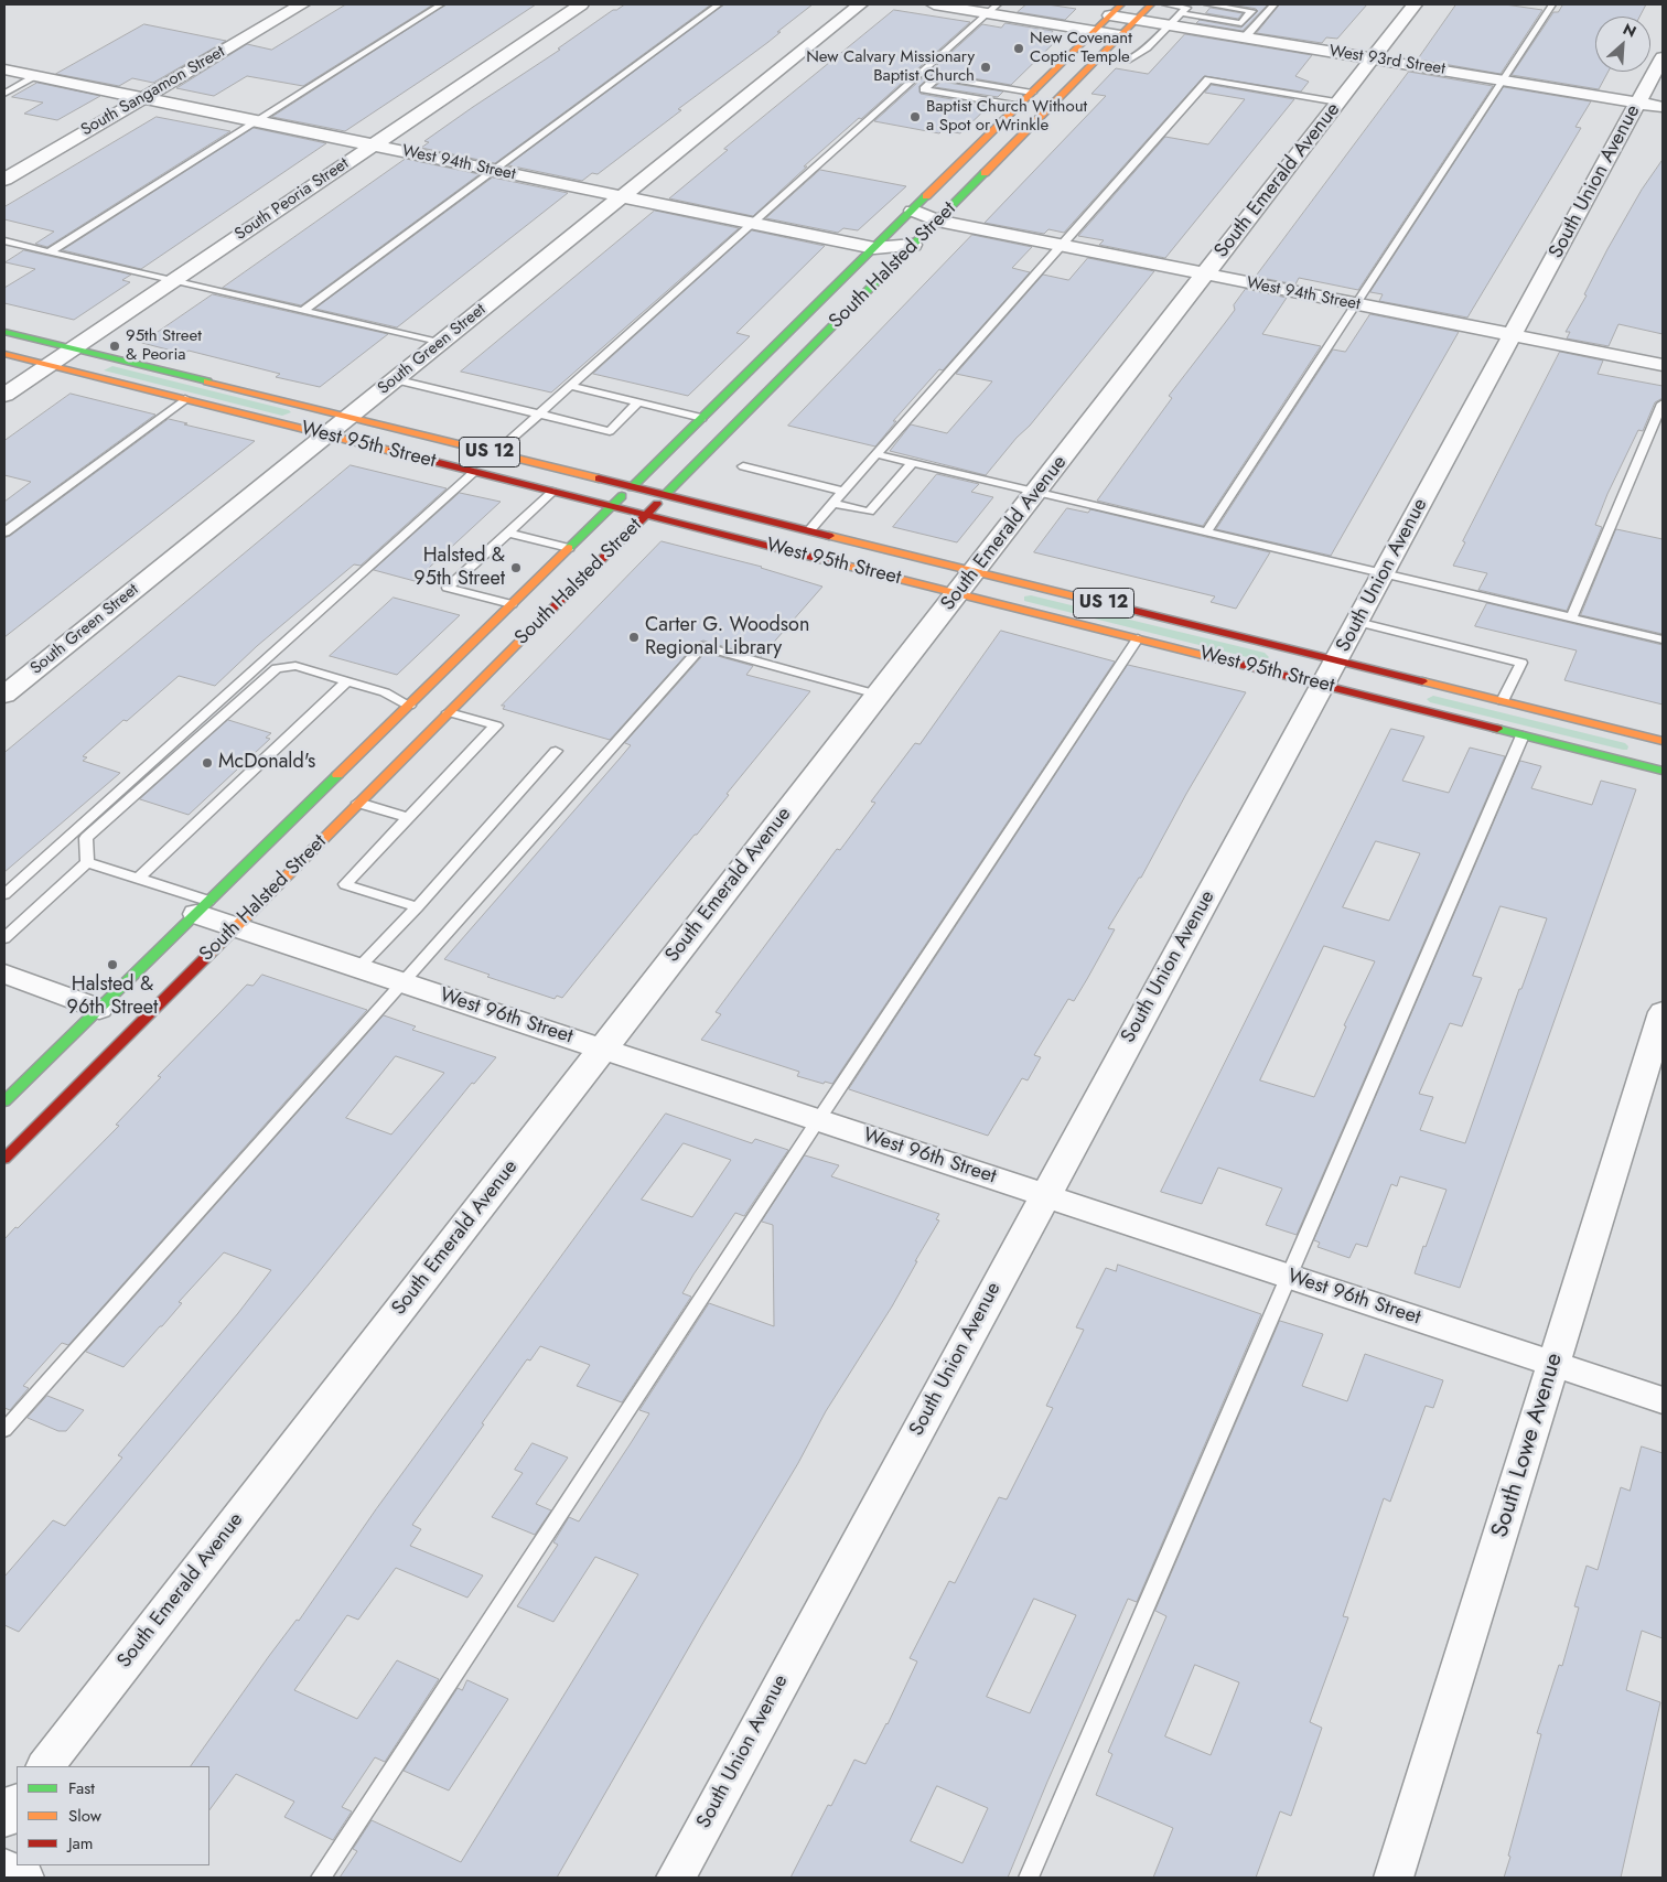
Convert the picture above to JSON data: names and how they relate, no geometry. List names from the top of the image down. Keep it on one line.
{"streets":{"main road":["South Halsted Street","West 95th Street","US 12"],"street":["West 93rd Street","South Sangamon Street","West 94th Street","South Emerald Avenue","South Union Avenue","South Peoria Street","South Green Street","West 96th Street","South Lowe Avenue"]},"crossings":[["West 93rd Street","South Emerald Avenue"],["West 93rd Street","South Union Avenue"],["West 93rd Street","South Halsted Street"],["South Sangamon Street","West 94th Street"],["West 94th Street","South Emerald Avenue"],["West 94th Street","South Union Avenue"],["West 94th Street","South Peoria Street"],["West 94th Street","South Halsted Street"],["West 94th Street","South Green Street"],["South Emerald Avenue","West 95th Street"],["South Emerald Avenue","West 96th Street"],["South Union Avenue","West 95th Street"],["South Union Avenue","West 96th Street"],["South Peoria Street","West 95th Street"],["South Halsted Street","West 95th Street"],["South Halsted Street","West 96th Street"],["South Green Street","West 95th Street"],["West 96th Street","South Lowe Avenue"]],"places":["New Covenant Coptic Temple","New Calvary Missionary Baptist Church","Baptist Church Without a Spot or Wrinkle","95th Street & Peoria","Halsted & 95th Street","Carter G. Woodson Regional Library","McDonald's","Halsted & 96th Street"],"legend":["Fast","Slow","Jam"],"north":"top right"}
